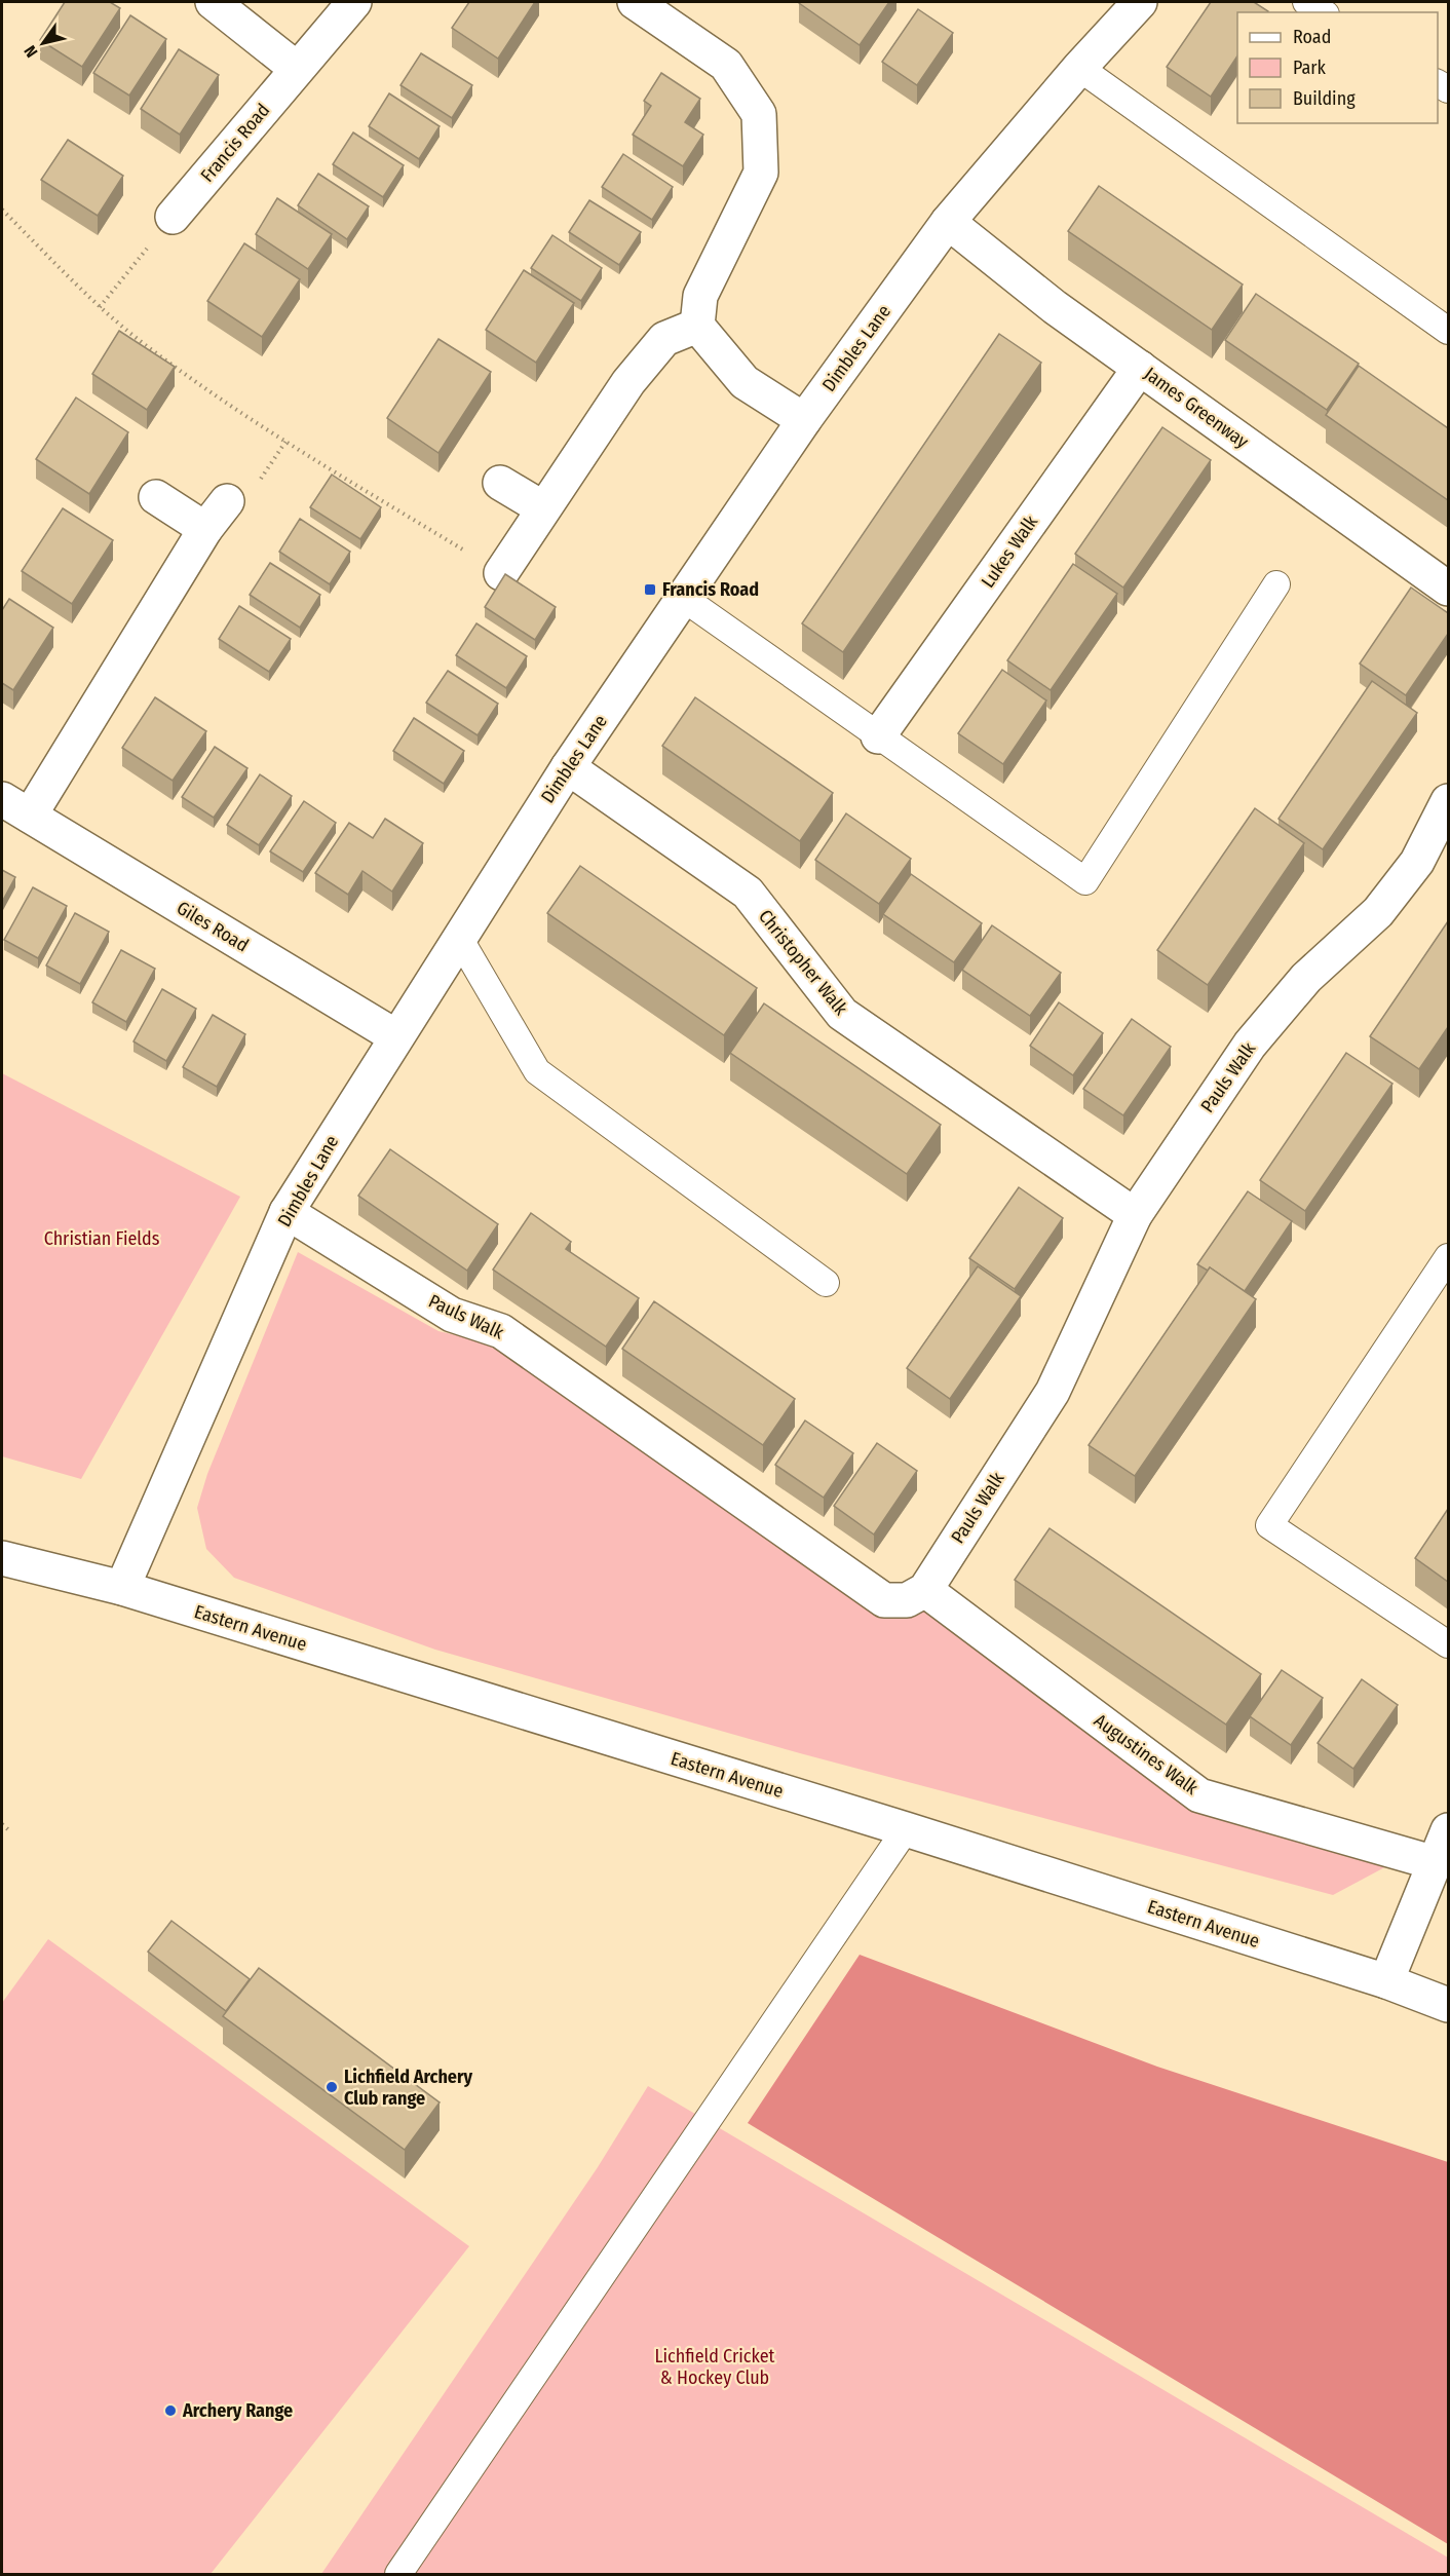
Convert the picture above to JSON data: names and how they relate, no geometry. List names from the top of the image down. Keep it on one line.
{"streets":{"main road":["Francis Road","Dimbles Lane","James Greenway","Lukes Walk","Giles Road","Christopher Walk","Pauls Walk","Eastern Avenue","Augustines Walk"]},"crossings":[["Dimbles Lane","James Greenway"],["Dimbles Lane","Giles Road"],["Dimbles Lane","Christopher Walk"],["Dimbles Lane","Pauls Walk"],["Dimbles Lane","Eastern Avenue"],["James Greenway","Lukes Walk"],["Christopher Walk","Pauls Walk"],["Pauls Walk","Augustines Walk"]],"parks":["Christian Fields","Lichfield Cricket & Hockey Club"],"places":{"transit":["Francis Road"],"other":["Lichfield Archery Club range","Archery Range"]},"legend":["Road","Park","Building"],"north":"bottom left"}
